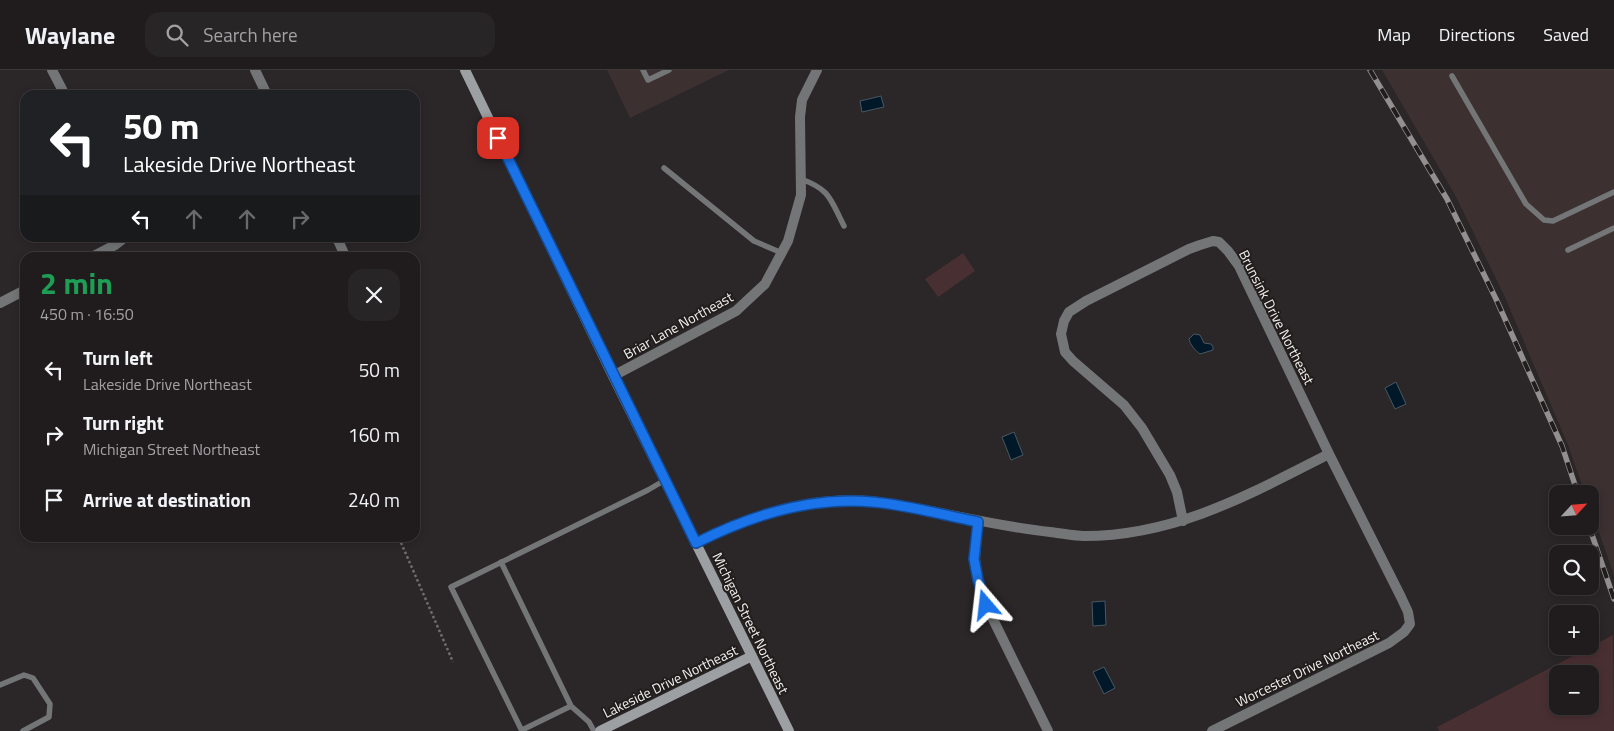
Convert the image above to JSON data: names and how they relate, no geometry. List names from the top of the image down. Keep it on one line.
{"streets":{"main road":["Michigan Street Northeast","Lakeside Drive Northeast"],"street":["Brunsink Drive Northeast","Briar Lane Northeast","Worcester Drive Northeast"]},"crossings":[["Brunsink Drive Northeast","Worcester Drive Northeast"],["Briar Lane Northeast","Michigan Street Northeast"],["Michigan Street Northeast","Lakeside Drive Northeast"]],"north":"top right","page":{"header":"Waylane","search":"Search here","nav":["Map","Directions","Saved"],"turn":["50 m","Lakeside Drive Northeast"],"heading":["2 min","450 m · 16:50"],"list":[{"name":"Turn left","note":"Lakeside Drive Northeast","value":"50 m"},{"name":"Turn right","note":"Michigan Street Northeast","value":"160 m"},{"name":"Arrive at destination","value":"240 m"}],"map_buttons":["+","−"]}}
